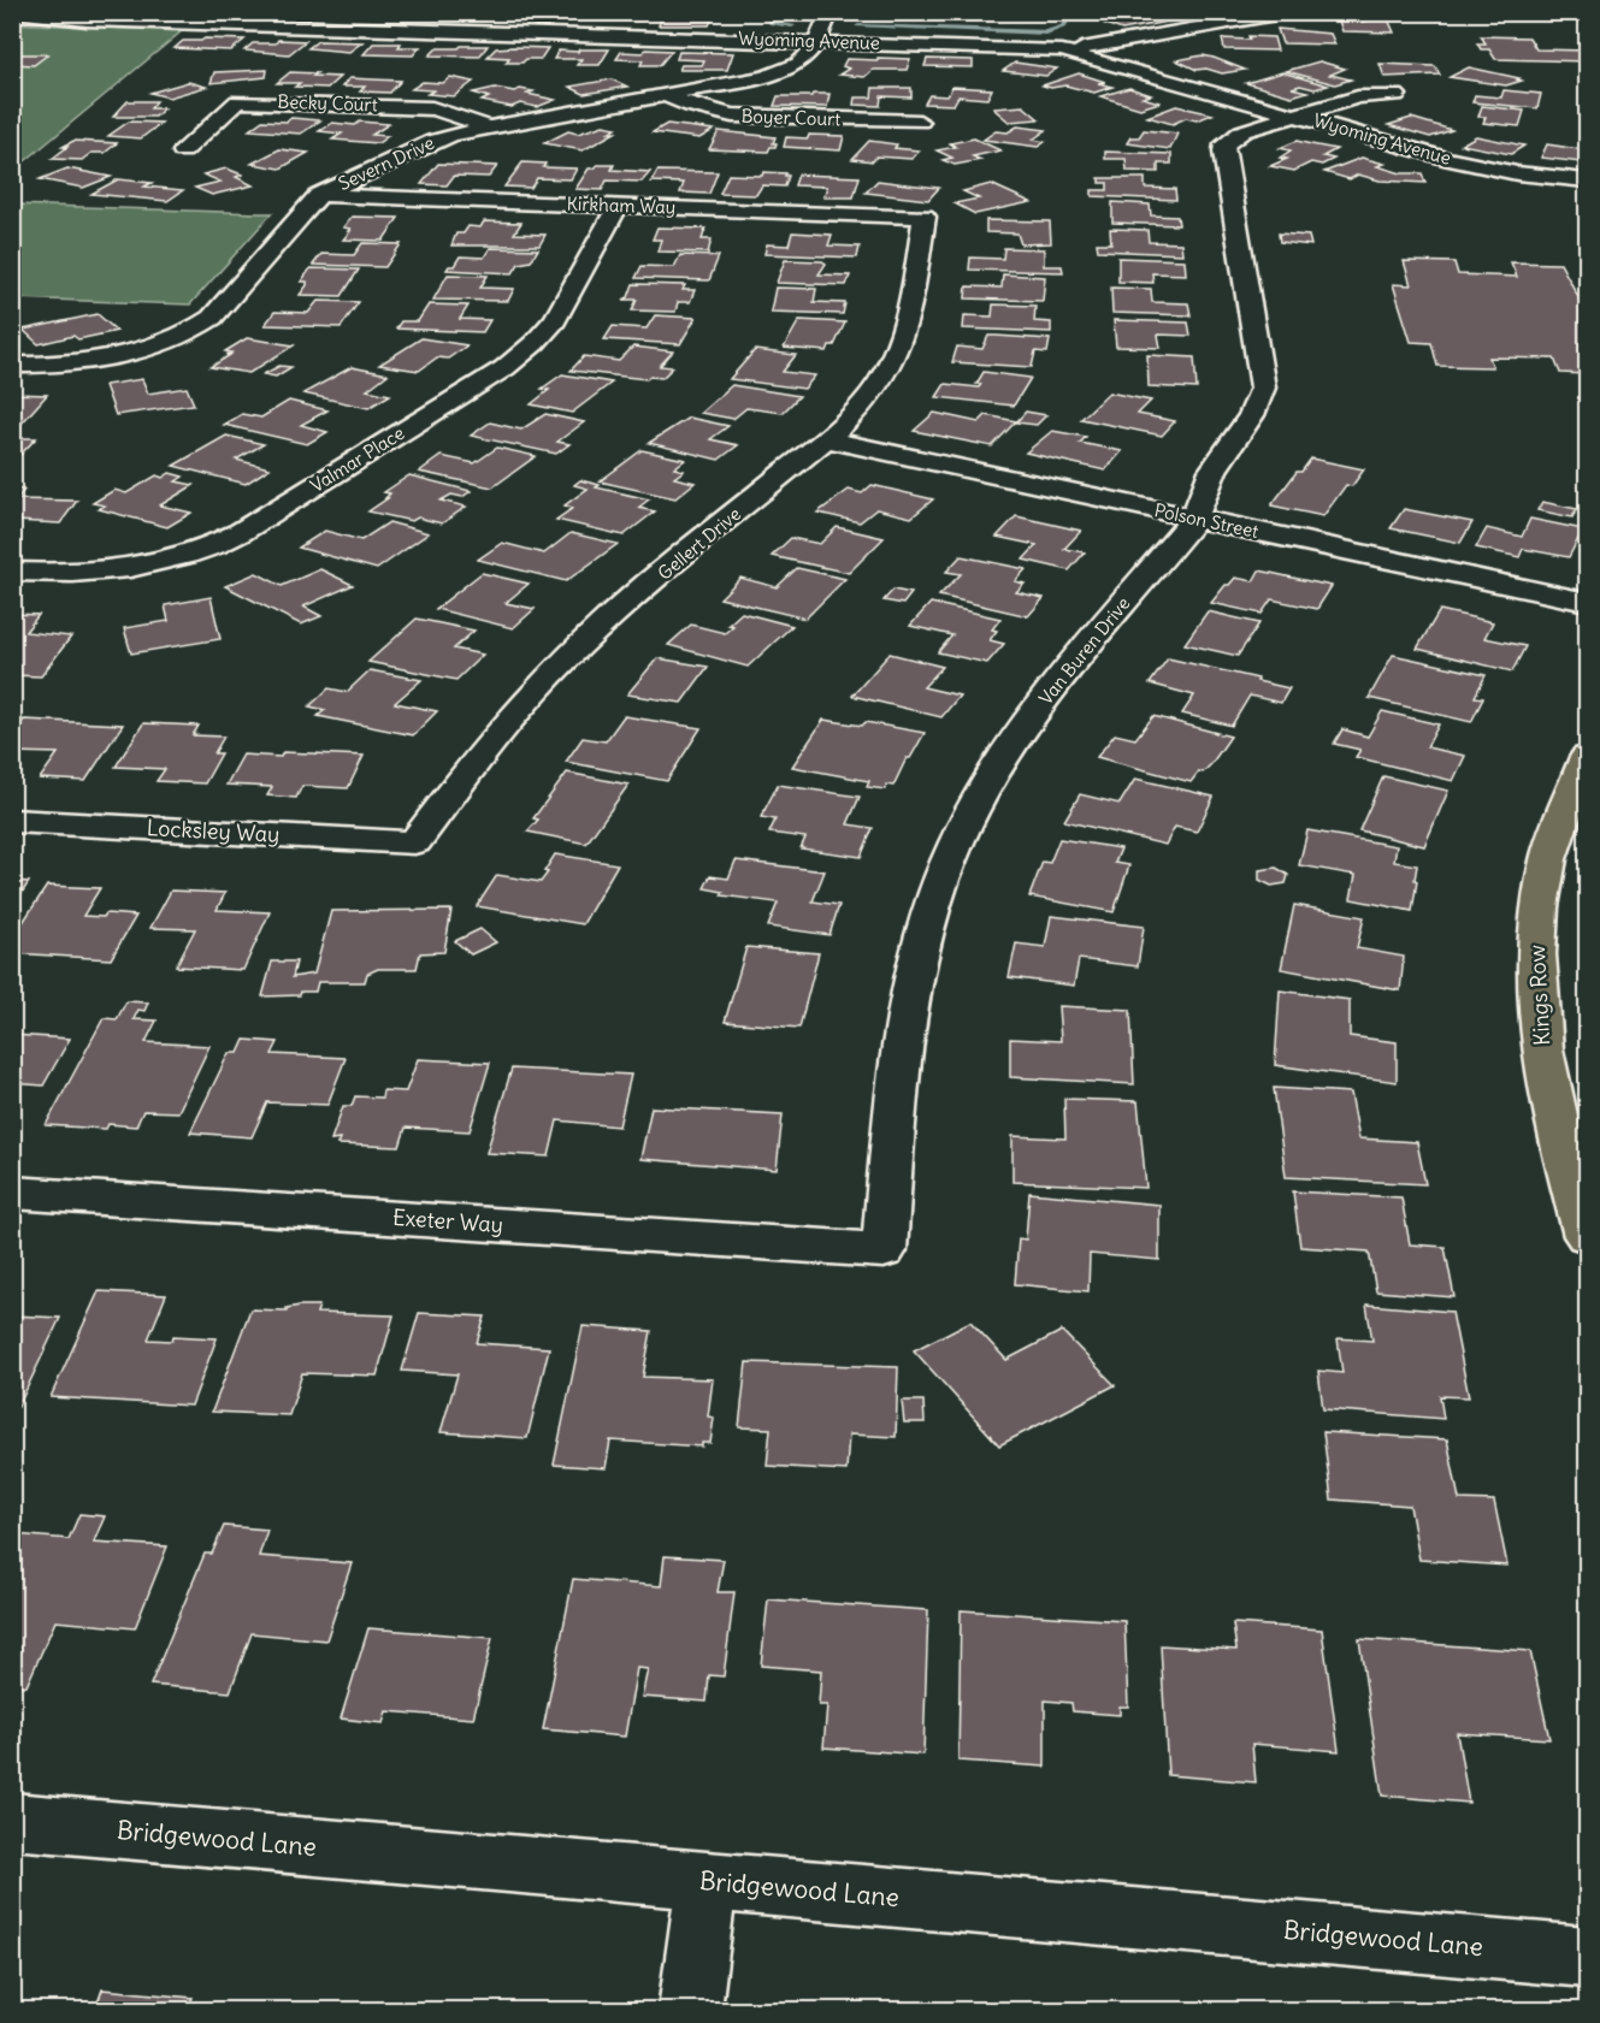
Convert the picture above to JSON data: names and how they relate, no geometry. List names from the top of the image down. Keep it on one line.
{"streets":{"main road":["Kings Row"],"street":["Wyoming Avenue","Becky Court","Boyer Court","Severn Drive","Kirkham Way","Valmar Place","Polson Street","Gellert Drive","Van Buren Drive","Locksley Way","Exeter Way","Bridgewood Lane"]},"crossings":[["Wyoming Avenue","Severn Drive"],["Wyoming Avenue","Van Buren Drive"],["Becky Court","Severn Drive"],["Boyer Court","Severn Drive"],["Severn Drive","Kirkham Way"],["Kirkham Way","Valmar Place"],["Kirkham Way","Gellert Drive"],["Polson Street","Gellert Drive"],["Polson Street","Van Buren Drive"],["Gellert Drive","Locksley Way"],["Van Buren Drive","Exeter Way"]]}
